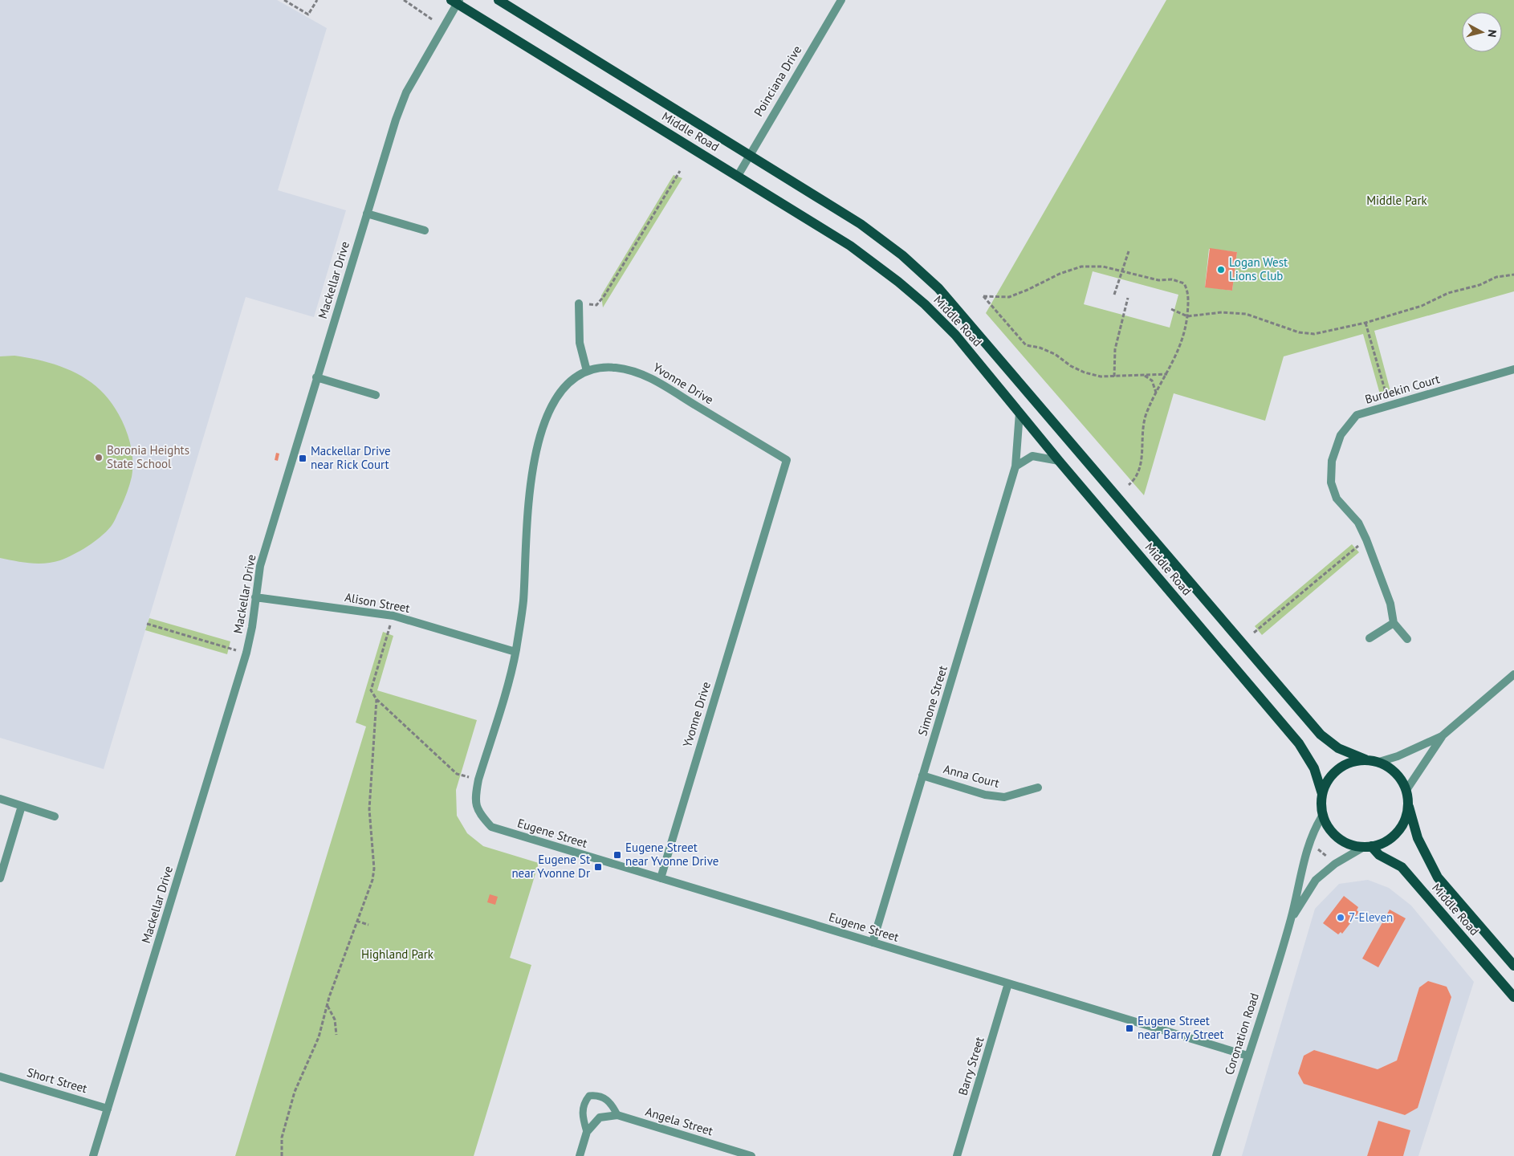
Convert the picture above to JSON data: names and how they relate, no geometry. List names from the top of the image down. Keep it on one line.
{"streets":{"main road":["Middle Road"],"street":["Poinciana Drive","Mackellar Drive","Yvonne Drive","Burdekin Court","Alison Street","Simone Street","Anna Court","Eugene Street","Coronation Road","Barry Street","Short Street","Angela Street"]},"crossings":[["Poinciana Drive","Middle Road"],["Middle Road","Mackellar Drive"],["Middle Road","Simone Street"],["Middle Road","Coronation Road"],["Mackellar Drive","Alison Street"],["Mackellar Drive","Short Street"],["Yvonne Drive","Alison Street"],["Yvonne Drive","Eugene Street"],["Simone Street","Anna Court"],["Simone Street","Eugene Street"],["Eugene Street","Coronation Road"],["Eugene Street","Barry Street"]],"parks":["Middle Park","Highland Park"],"places":{"other":["Logan West Lions Club","Boronia Heights State School","7-Eleven"],"transit":["Mackellar Drive near Rick Court","Eugene Street near Yvonne Drive","Eugene St near Yvonne Dr","Eugene Street near Barry Street"]},"north":"right"}
